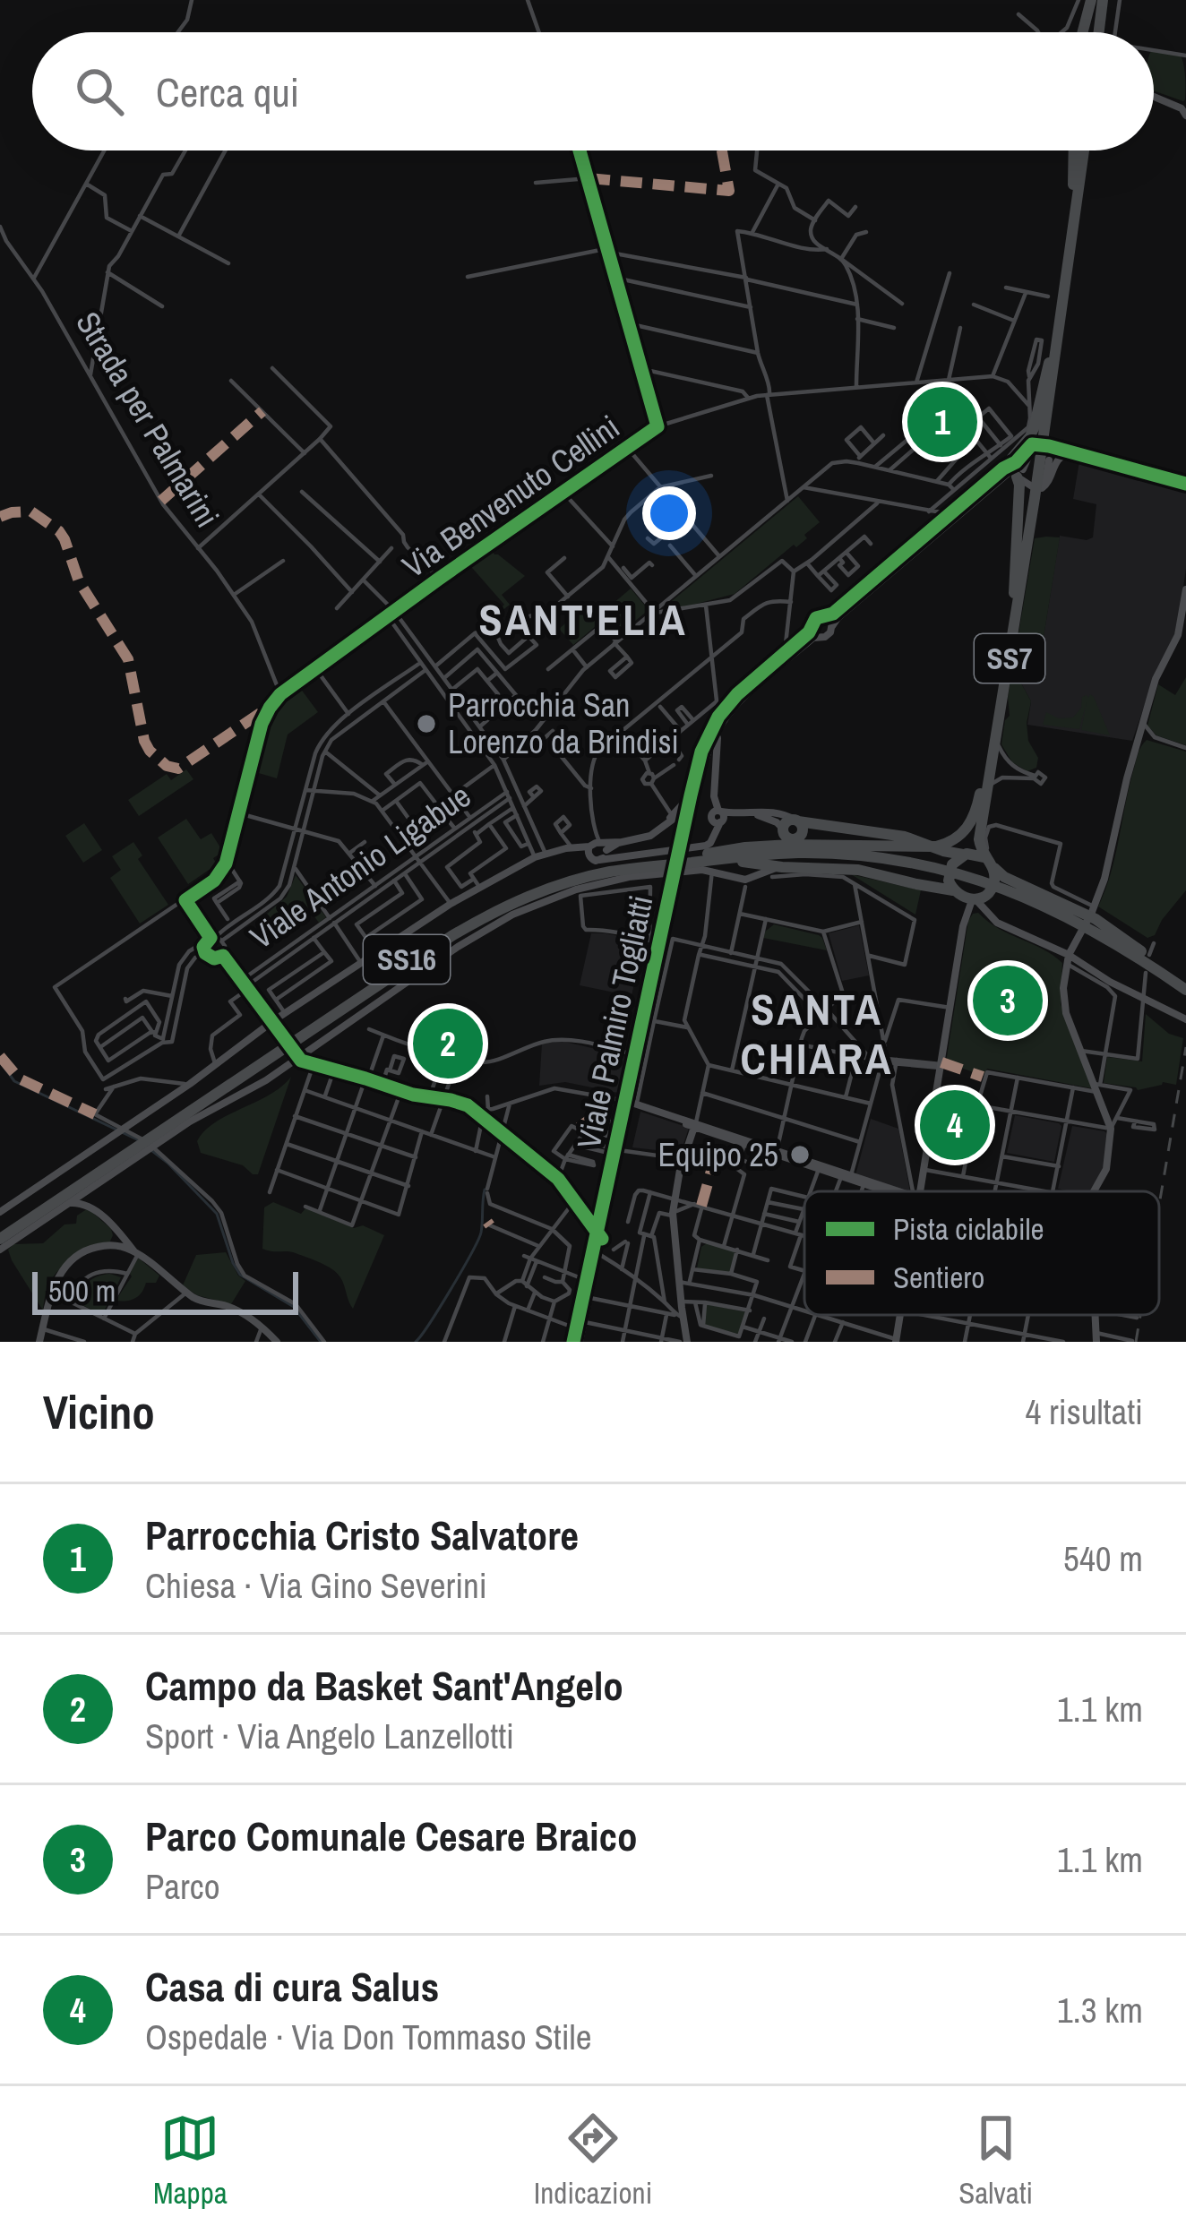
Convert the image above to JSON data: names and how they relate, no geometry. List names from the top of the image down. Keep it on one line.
{"streets":{"highway":["SS7","SS16"],"street":["Strada per Palmarini","Via Benvenuto Cellini","Viale Antonio Ligabue","Viale Palmiro Togliatti"]},"crossings":[["Strada per Palmarini","Via Benvenuto Cellini"]],"districts":["SANT'ELIA","SANTA CHIARA"],"places":["Parrocchia San Lorenzo da Brindisi","Equipo 25"],"legend":["Pista ciclabile","Sentiero"],"scale_bar":"500 m","page":{"search":"Cerca qui","pins":["1","3","2","4"],"scale":"500 m","heading":["Vicino","4 risultati"],"list":[{"mark":"1","name":"Parrocchia Cristo Salvatore","note":"Chiesa · Via Gino Severini","value":"540 m"},{"mark":"2","name":"Campo da Basket Sant'Angelo","note":"Sport · Via Angelo Lanzellotti","value":"1.1 km"},{"mark":"3","name":"Parco Comunale Cesare Braico","note":"Parco","value":"1.1 km"},{"mark":"4","name":"Casa di cura Salus","note":"Ospedale · Via Don Tommaso Stile","value":"1.3 km"}],"nav":["Mappa","Indicazioni","Salvati"]}}
